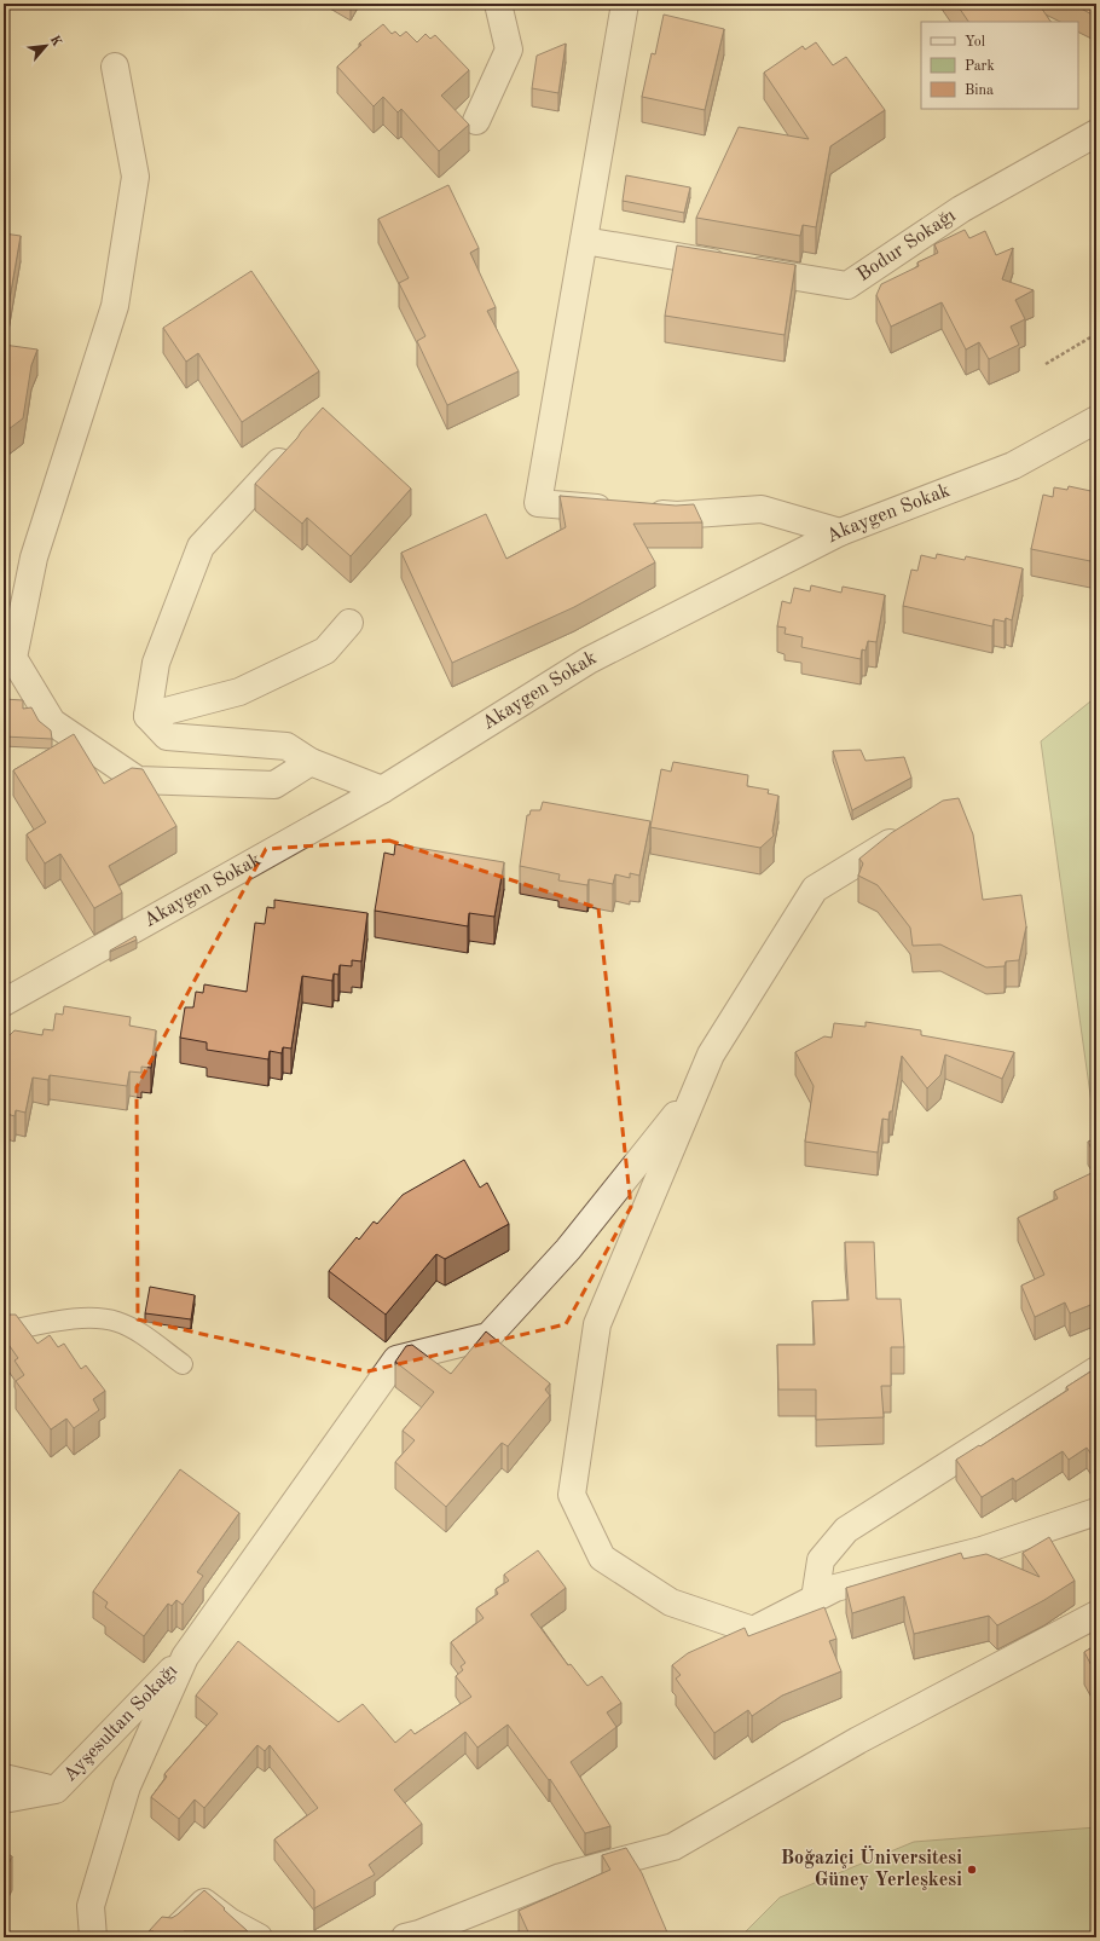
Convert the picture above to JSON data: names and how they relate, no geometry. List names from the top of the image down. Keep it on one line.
{"streets":{"street":["Bodur Sokağı","Akaygen Sokak","Ayşesultan Sokağı"]},"places":["Boğaziçi Üniversitesi Güney Yerleşkesi"],"legend":["Yol","Park","Bina"],"north":"top right"}
